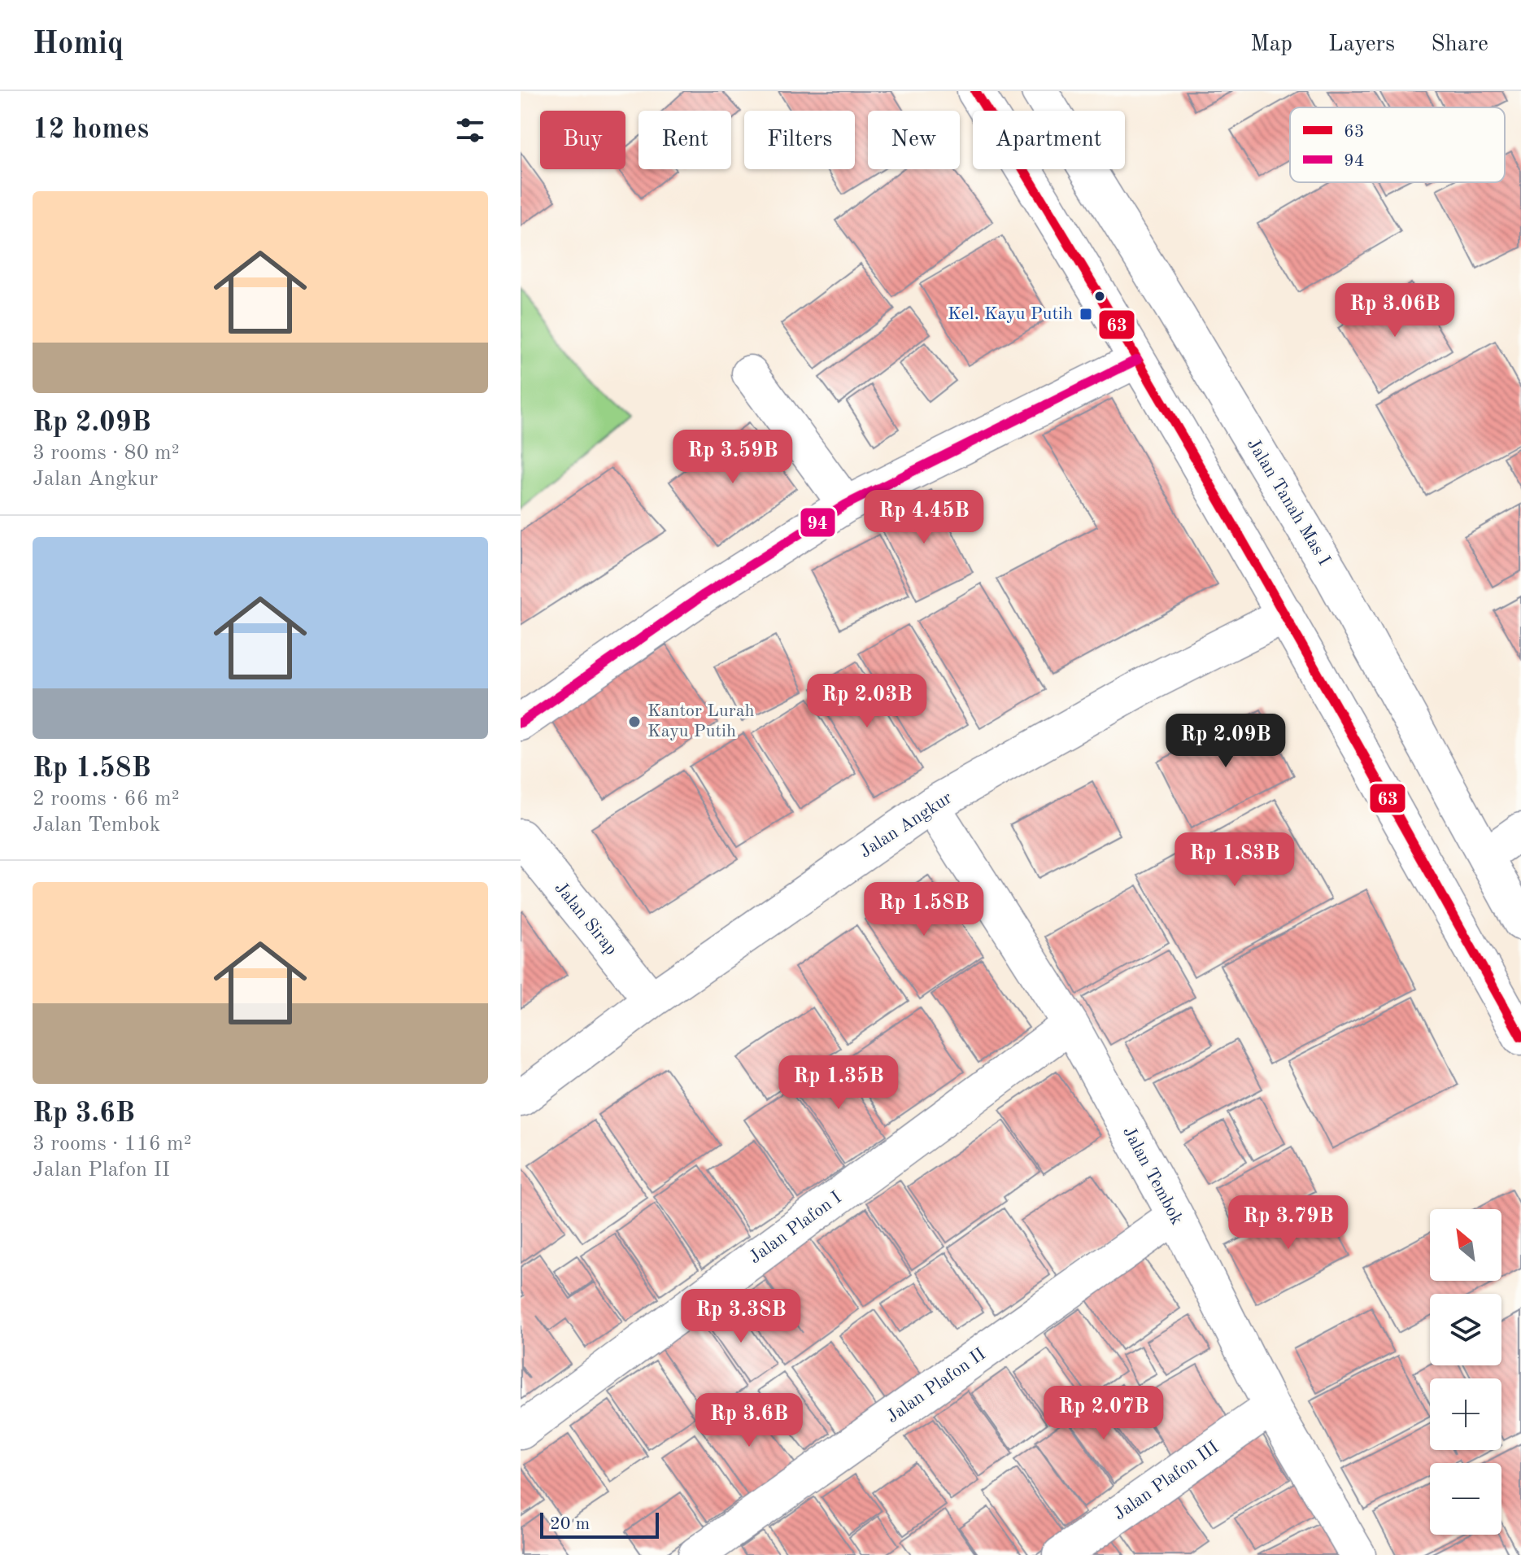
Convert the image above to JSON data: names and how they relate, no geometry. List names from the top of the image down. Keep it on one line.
{"streets":{"street":["Jalan Tanah Mas I","Jalan Angkur","Jalan Sirap","Jalan Tembok","Jalan Plafon I","Jalan Plafon II","Jalan Plafon III"]},"crossings":[["Jalan Angkur","Jalan Sirap"],["Jalan Angkur","Jalan Tembok"],["Jalan Tembok","Jalan Plafon I"],["Jalan Tembok","Jalan Plafon II"],["Jalan Tembok","Jalan Plafon III"]],"places":{"transit":["Kel. Kayu Putih"],"other":["Kantor Lurah Kayu Putih"]},"lines":["transit line 63","transit line 94"],"legend":["63","94"],"scale_bar":"20 m","north":"top left","page":{"header":"Homiq","nav":["Map","Layers","Share"],"heading":"12 homes","chip":["Buy","Rent","Filters","New","Apartment"],"list":[{"name":"Rp 2.09B","note":"3 rooms · 80 m² · Jalan Angkur"},{"name":"Rp 1.58B","note":"2 rooms · 66 m² · Jalan Tembok"},{"name":"Rp 3.6B","note":"3 rooms · 116 m² · Jalan Plafon II"}],"price":["Rp 3.06B","Rp 3.59B","Rp 4.45B","Rp 2.03B","Rp 2.09B","Rp 1.83B","Rp 1.58B","Rp 1.35B","Rp 3.79B","Rp 3.38B","Rp 2.07B","Rp 3.6B"],"map_buttons":["+","−"],"scale":"20 m"}}
